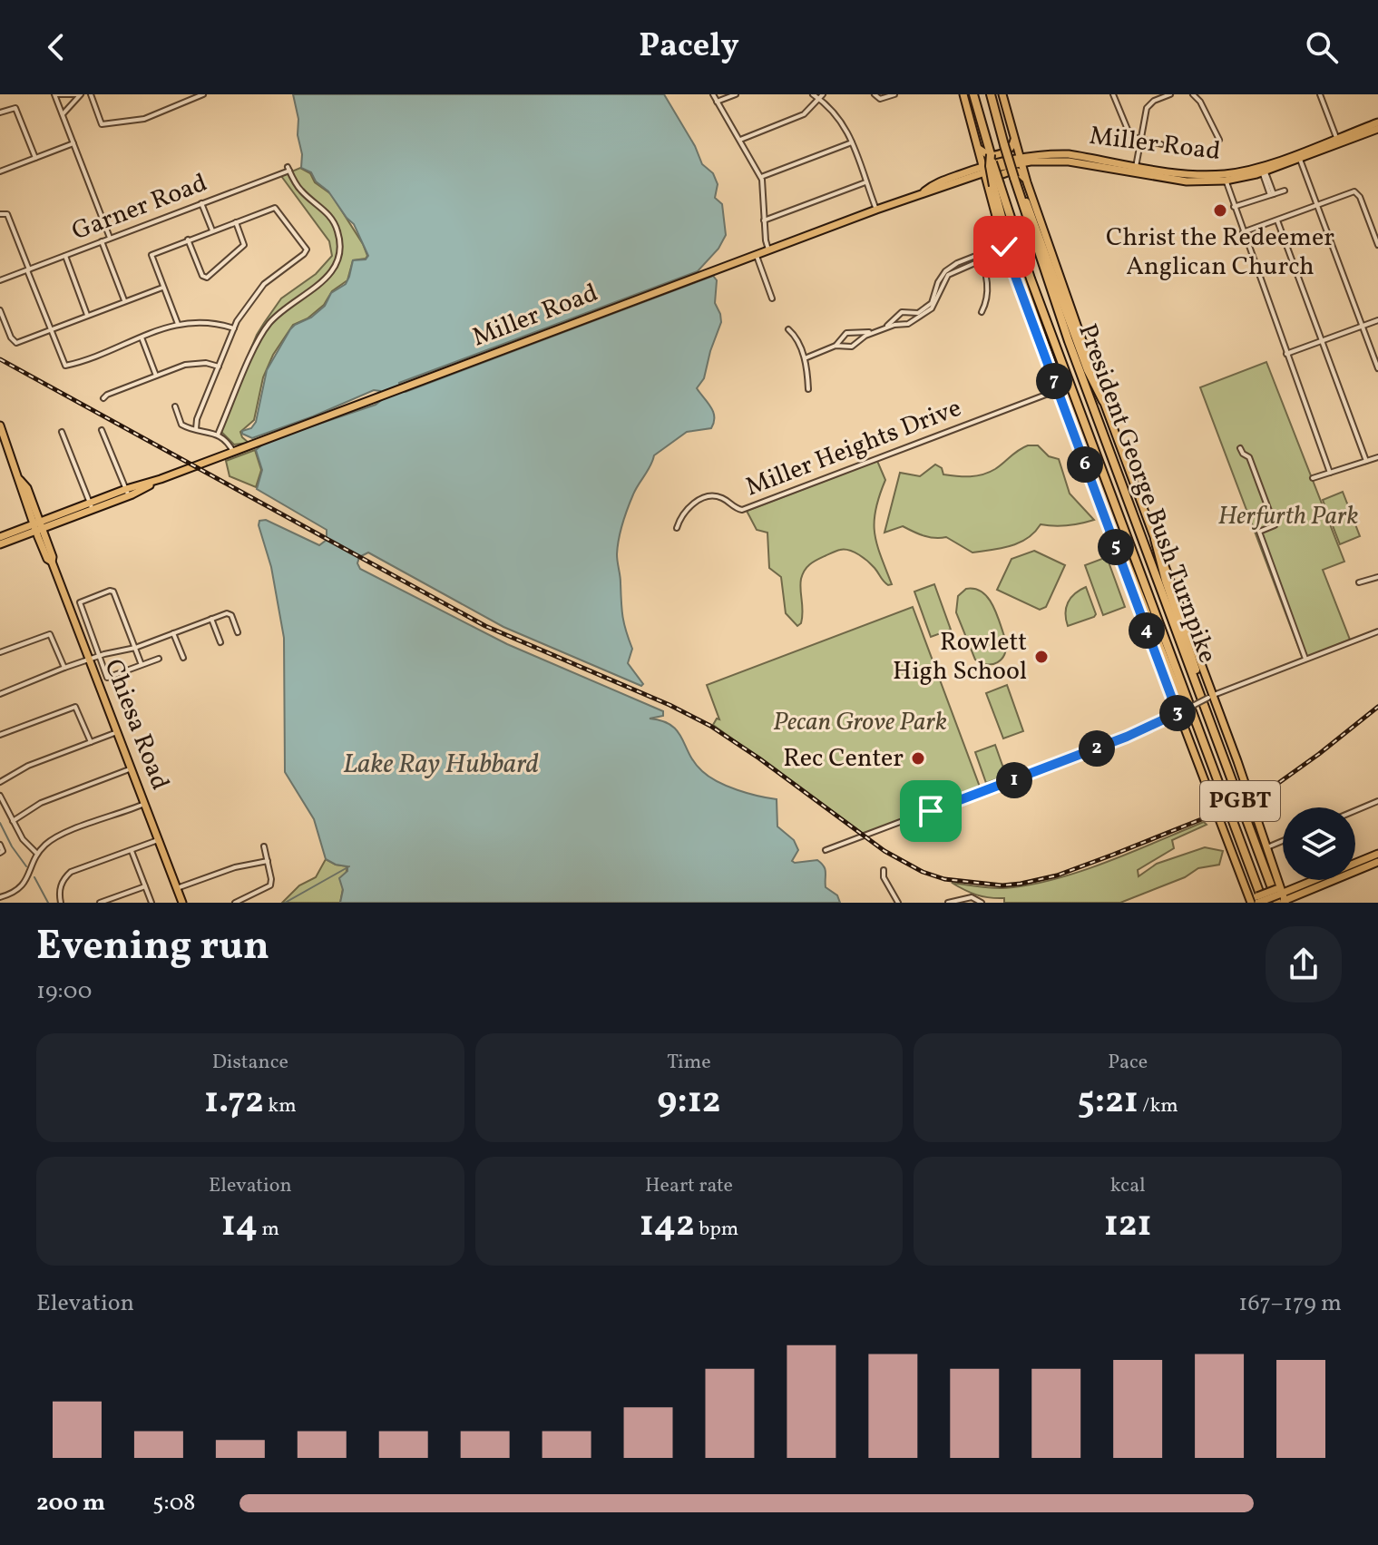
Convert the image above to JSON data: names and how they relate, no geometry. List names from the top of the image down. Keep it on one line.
{"streets":{"highway":["President George Bush Turnpike","PGBT"],"main road":["Miller Road","Chiesa Road"],"street":["Garner Road","Miller Heights Drive"]},"crossings":[["Miller Road","Chiesa Road"]],"water":["Lake Ray Hubbard"],"parks":["Herfurth Park","Pecan Grove Park"],"places":["Christ the Redeemer Anglican Church","Rowlett High School","Rec Center"],"page":{"header":"Pacely","pins":["7","6","5","4","3","2","1"],"heading":["Evening run","19:00"],"stats":[["Distance","1.72 km"],["Time","9:12"],["Pace","5:21 /km"],["Elevation","14 m"],["Heart rate","142 bpm"],["kcal","121"]],"chart":["Elevation","167–179 m"],"list":[{"name":"200 m","note":"5:08"}]}}
